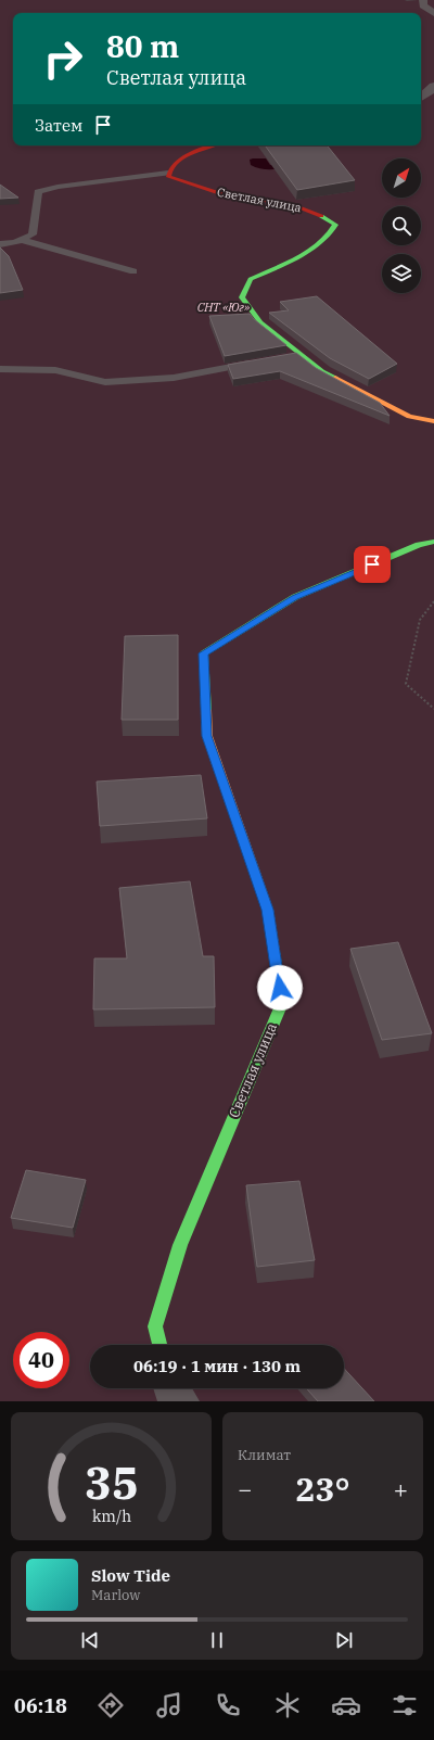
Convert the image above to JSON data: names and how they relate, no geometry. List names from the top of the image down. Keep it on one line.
{"streets":{"street":["Светлая улица"]},"parks":["СНТ «Юг»"],"north":"top right","page":{"turn":["80 m","Светлая улица"],"then":"Затем","limit":"40","trip":"06:19 · 1 мин · 130 m","tile":"Климат","heat":["−","23°","+"],"song":["Slow Tide","Marlow"],"tabs":"06:18","gauge":["35","km/h"]}}
